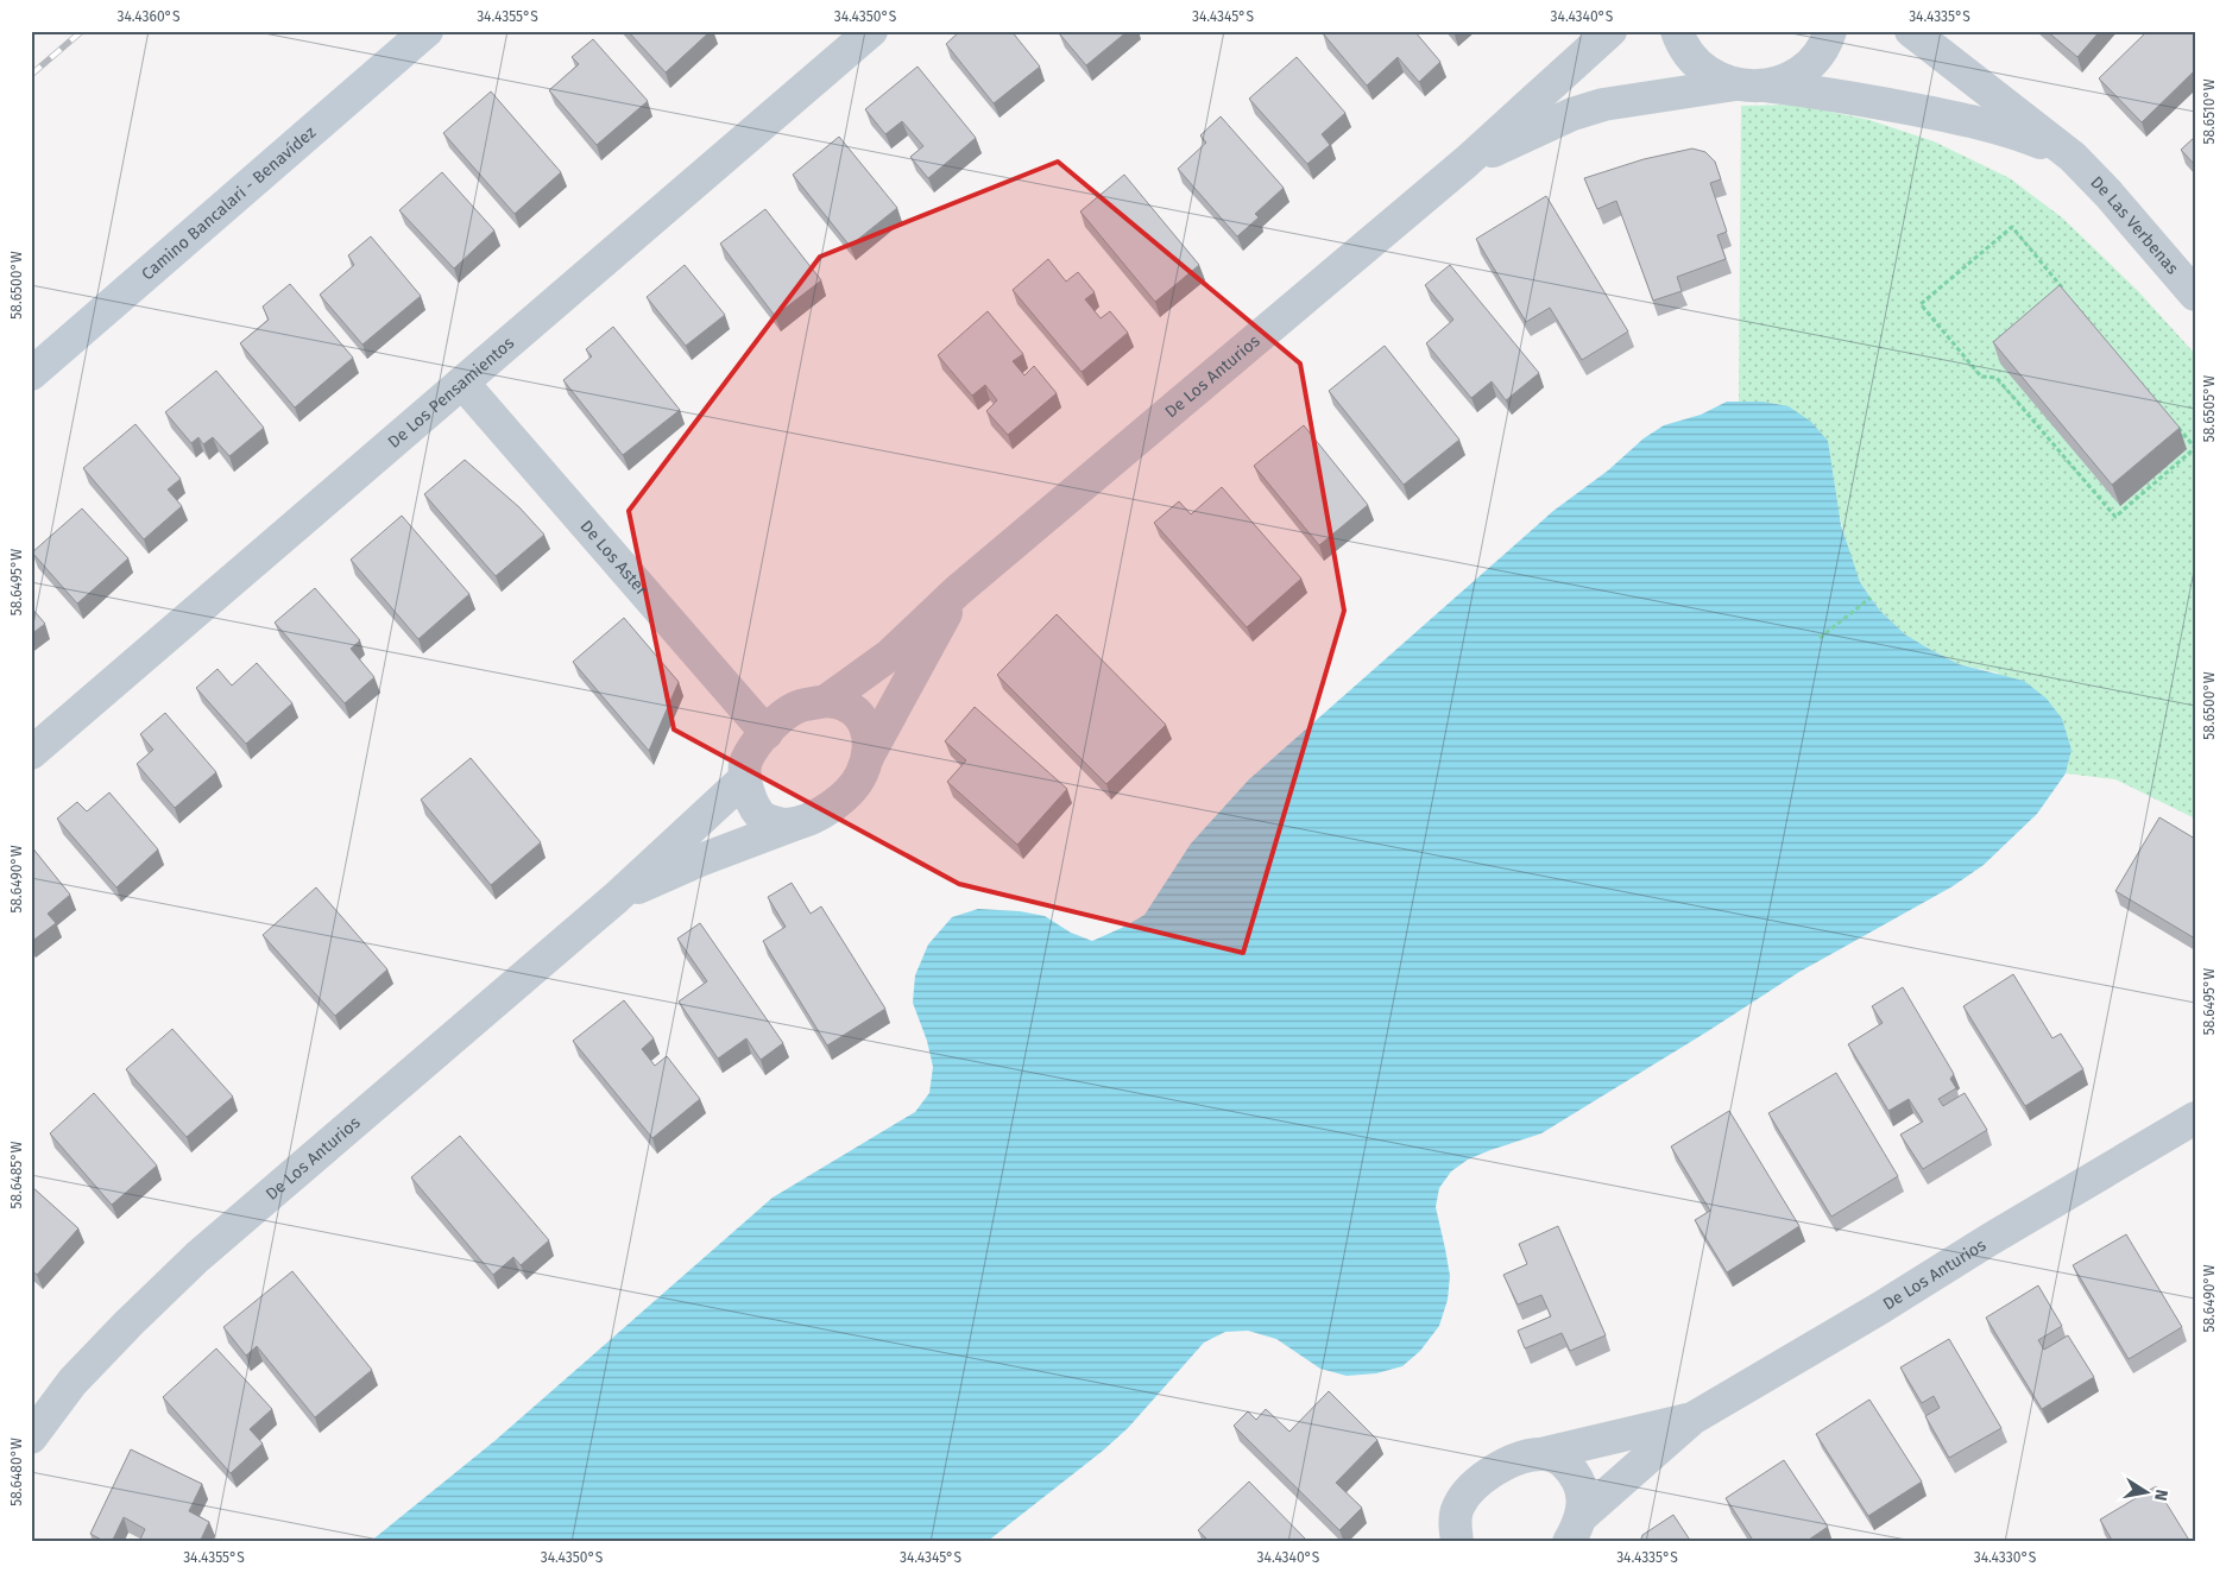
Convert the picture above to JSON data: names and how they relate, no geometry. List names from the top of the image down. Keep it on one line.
{"streets":{"main road":["Camino Bancalari - Benavídez"],"street":["De Las Verbenas","De Los Anturios","De Los Pensamientos","De Los Aster"]},"crossings":[["De Los Anturios","De Los Aster"],["De Los Pensamientos","De Los Aster"]],"north":"right","coordinates":["34.4360°S","34.4355°S","34.4350°S","34.4345°S","34.4340°S","34.4335°S","58.6510°W","58.6500°W","58.6505°W","58.6495°W","58.6490°W","58.6485°W","58.6480°W","34.4330°S"]}
